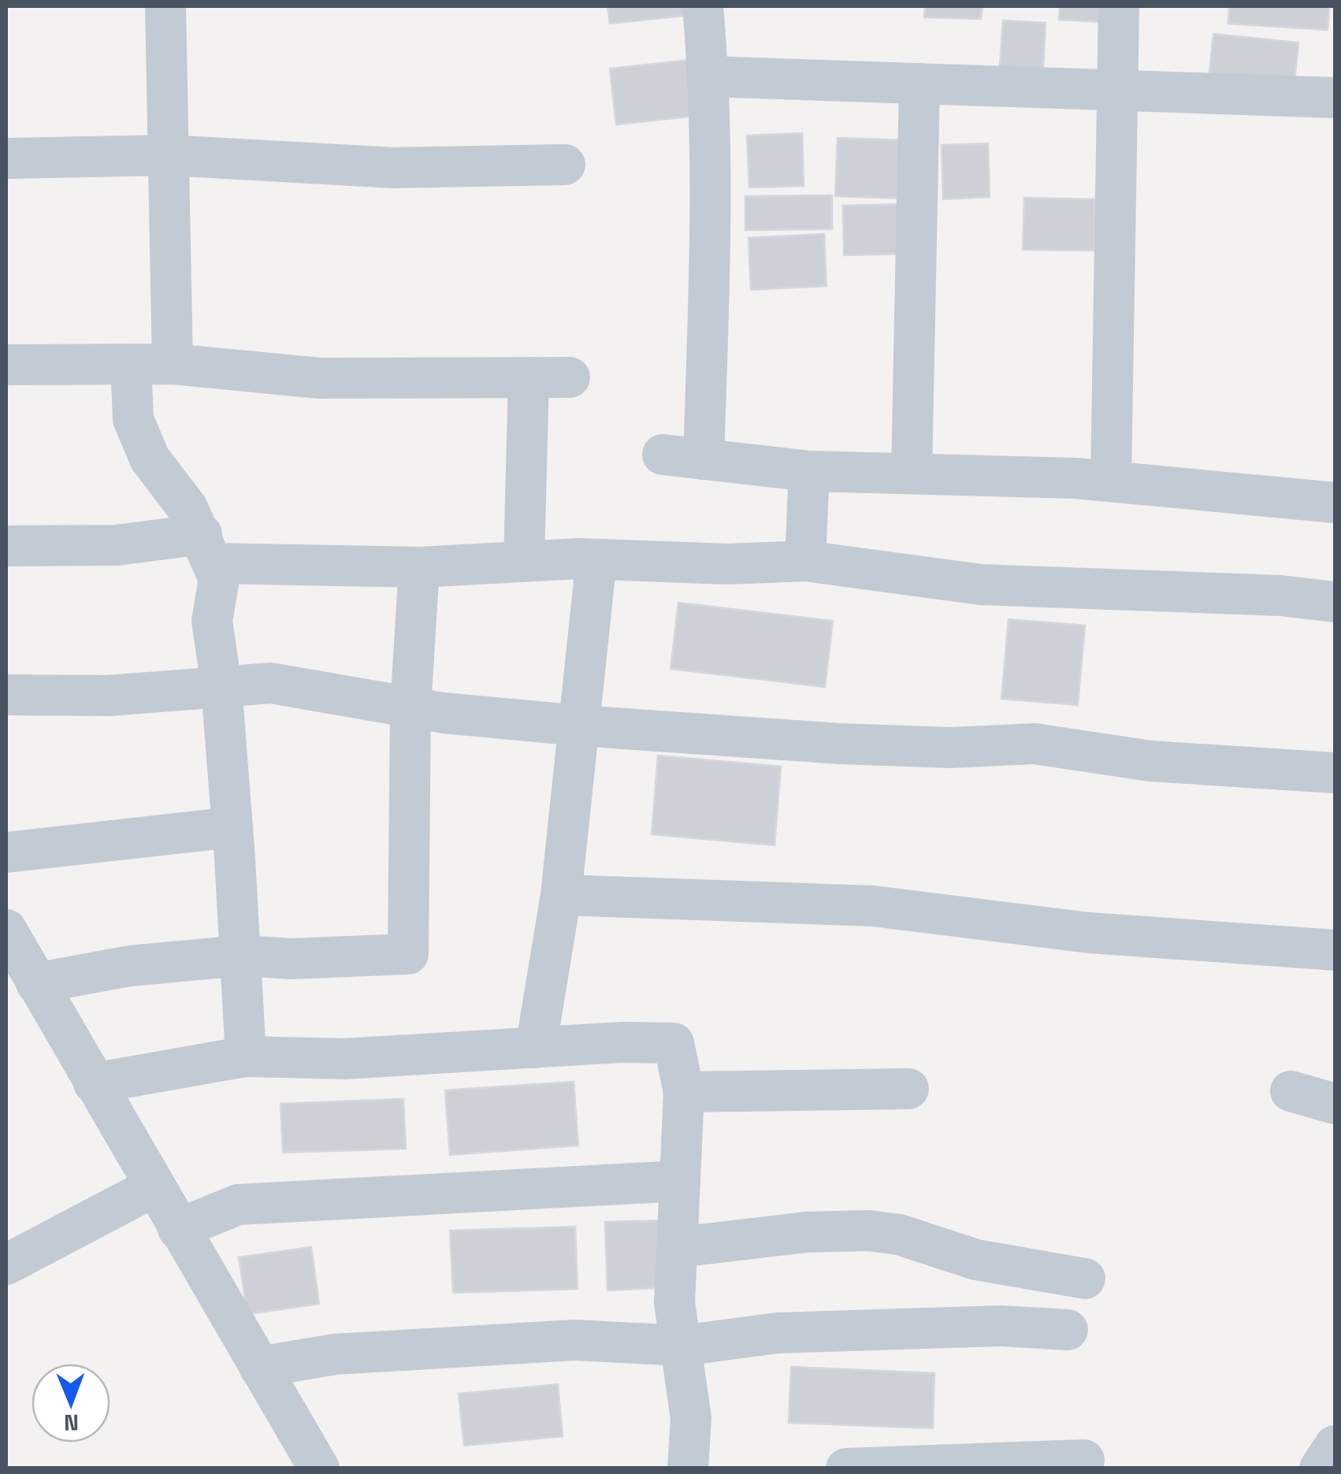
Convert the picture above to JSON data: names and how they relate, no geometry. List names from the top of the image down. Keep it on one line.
{"north":"bottom"}
